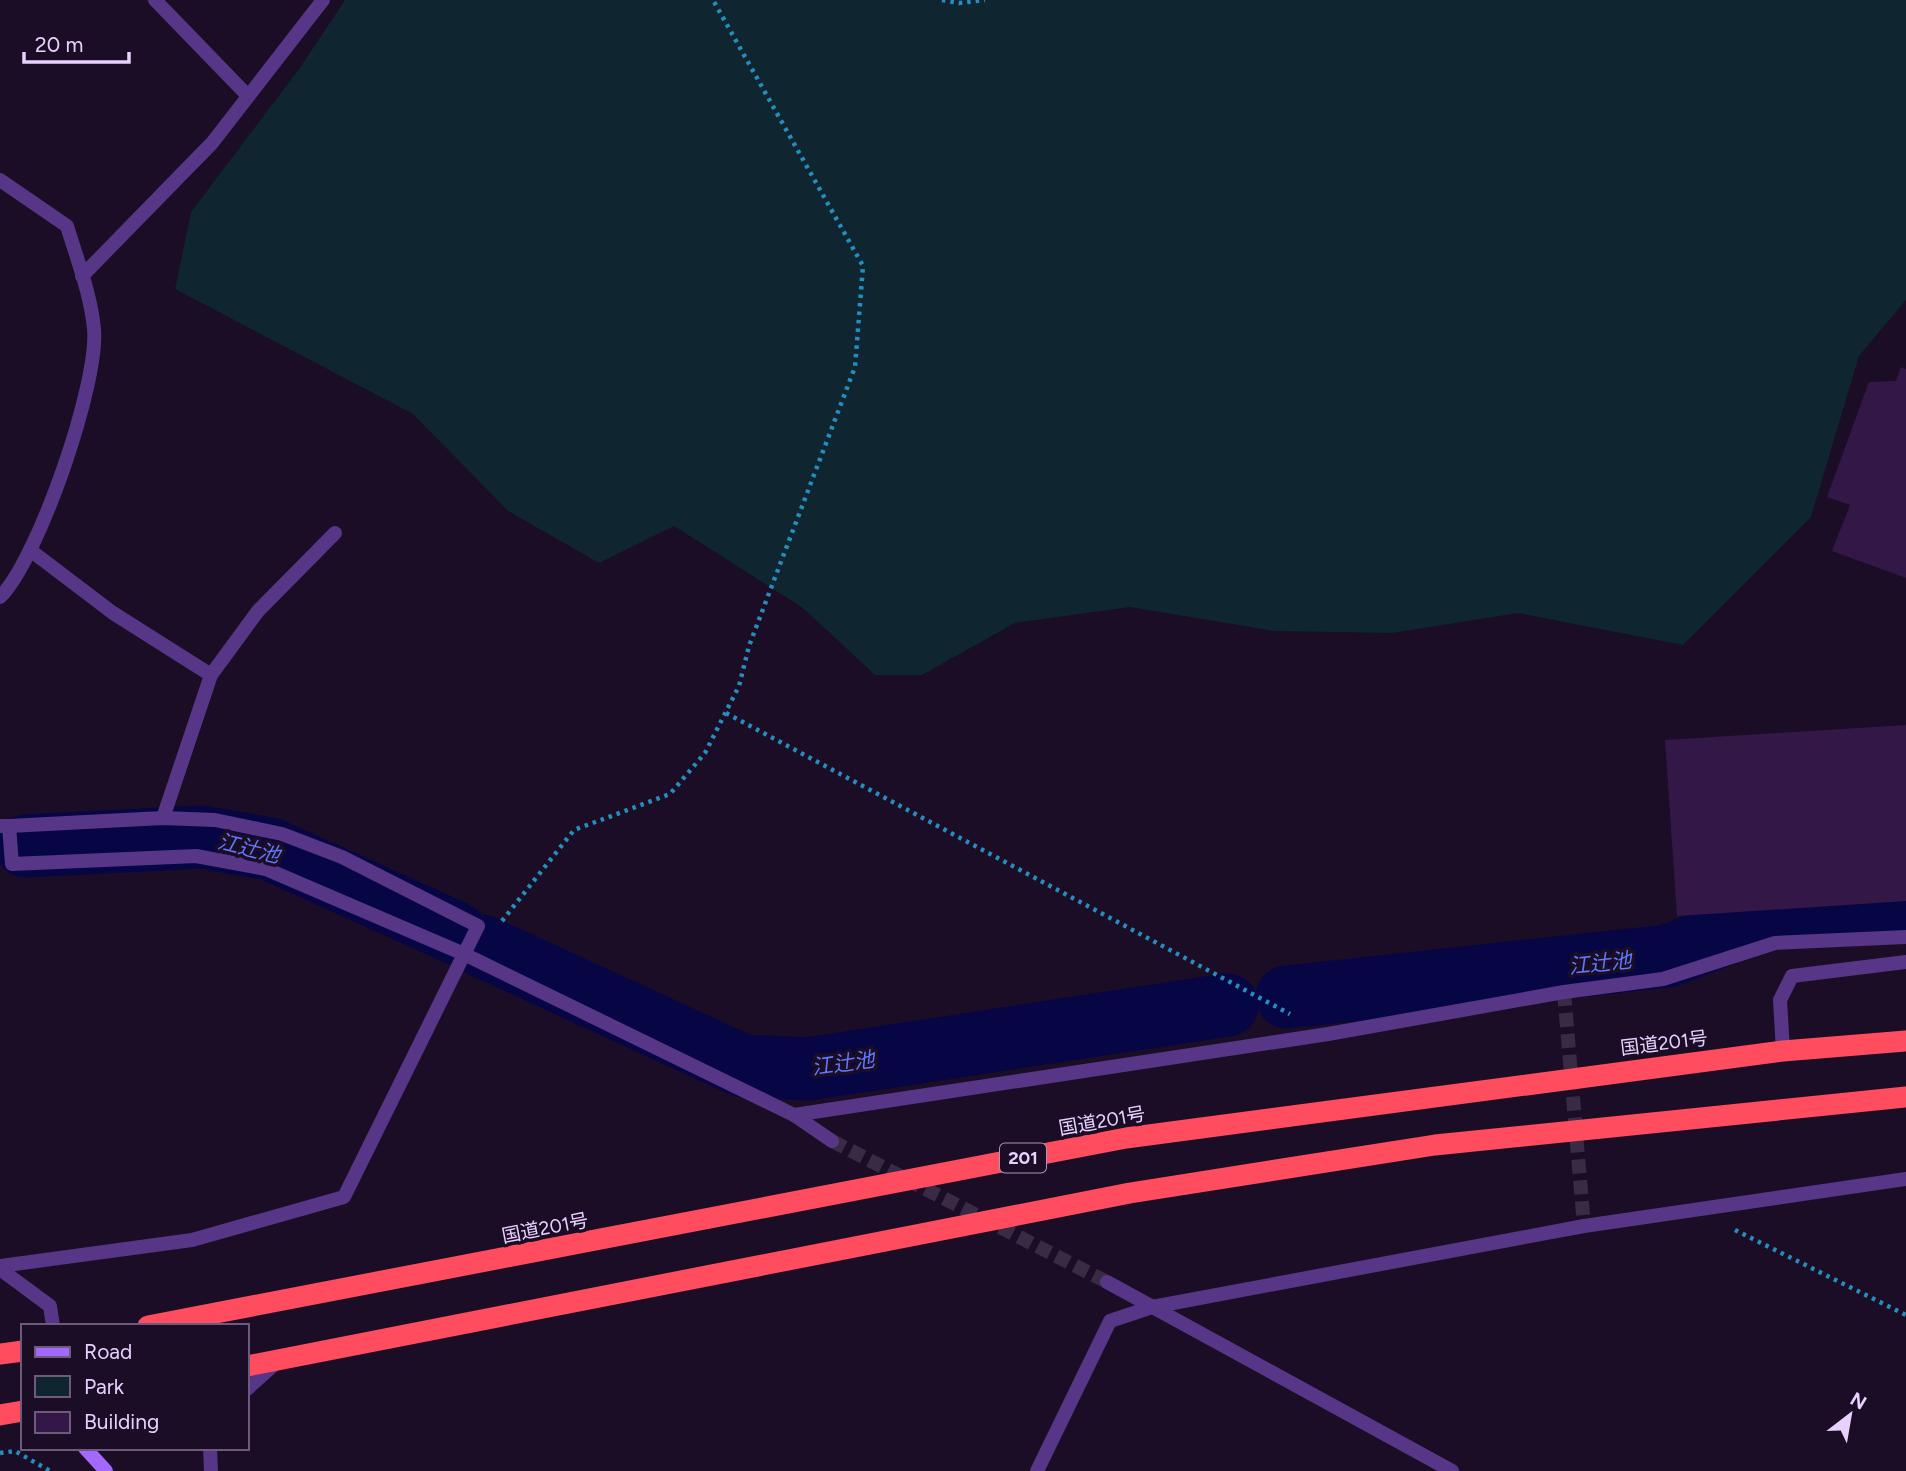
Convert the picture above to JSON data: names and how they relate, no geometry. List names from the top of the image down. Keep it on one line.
{"streets":{"highway":["国道201号","201"]},"water":["江辻池"],"legend":["Road","Park","Building"],"scale_bar":"20 m","north":"top right"}
